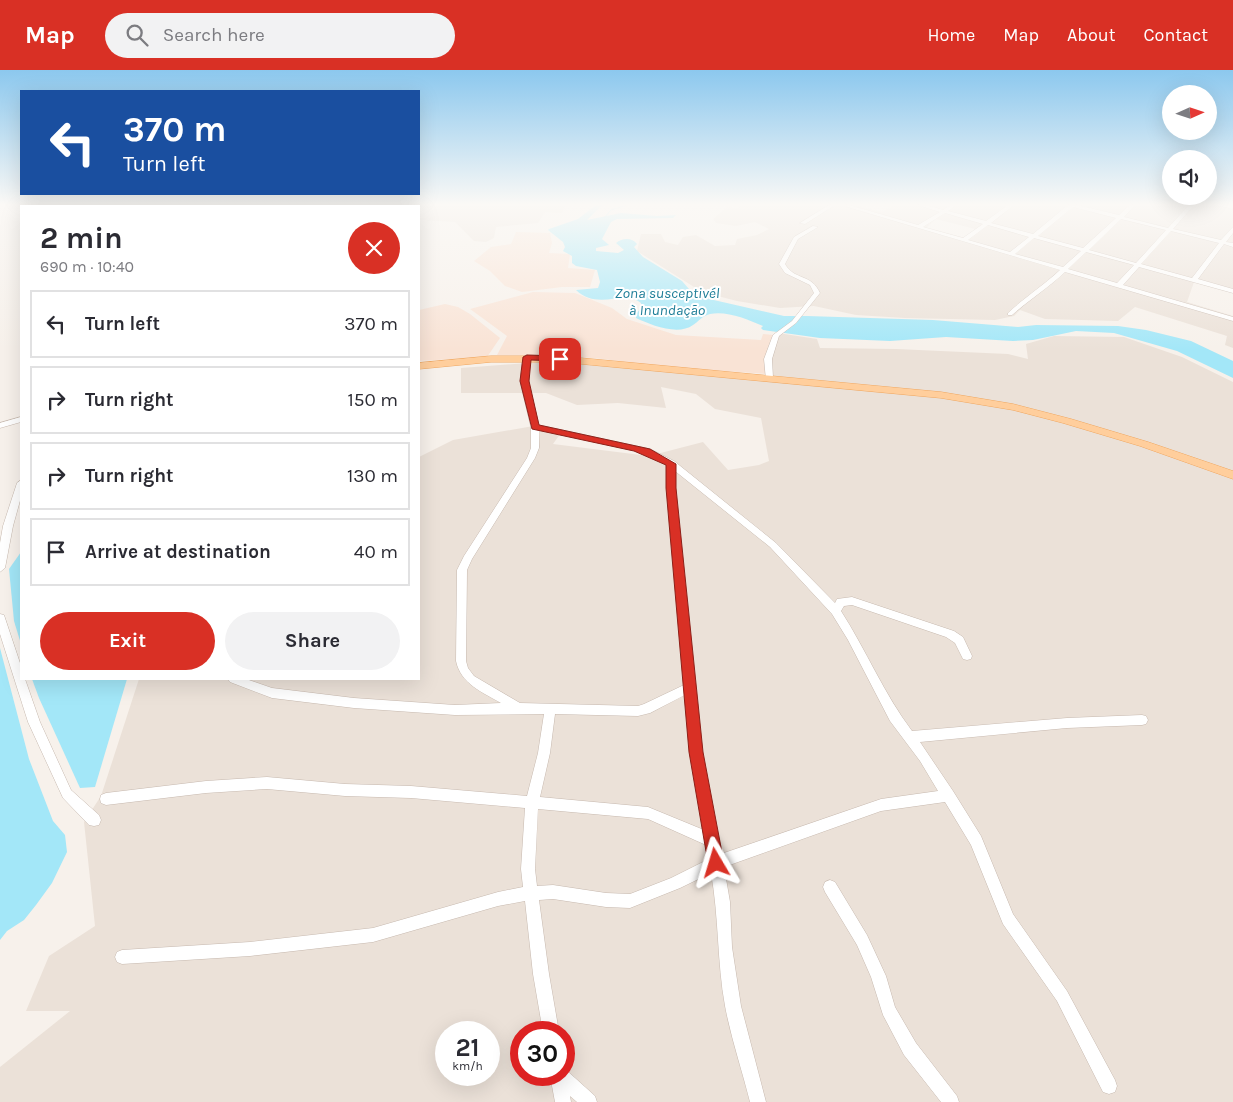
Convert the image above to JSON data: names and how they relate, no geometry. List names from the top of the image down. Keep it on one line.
{"water":["Zona susceptivél à Inundação"],"north":"right","page":{"header":"Map","search":"Search here","nav":["Home","Map","About","Contact"],"turn":["370 m","Turn left"],"heading":["2 min","690 m · 10:40"],"list":[{"name":"Turn left","value":"370 m"},{"name":"Turn right","value":"150 m"},{"name":"Turn right","value":"130 m"},{"name":"Arrive at destination","value":"40 m"}],"buttons":["Exit","Share"],"speed":"21 km/h","limit":"30"}}
